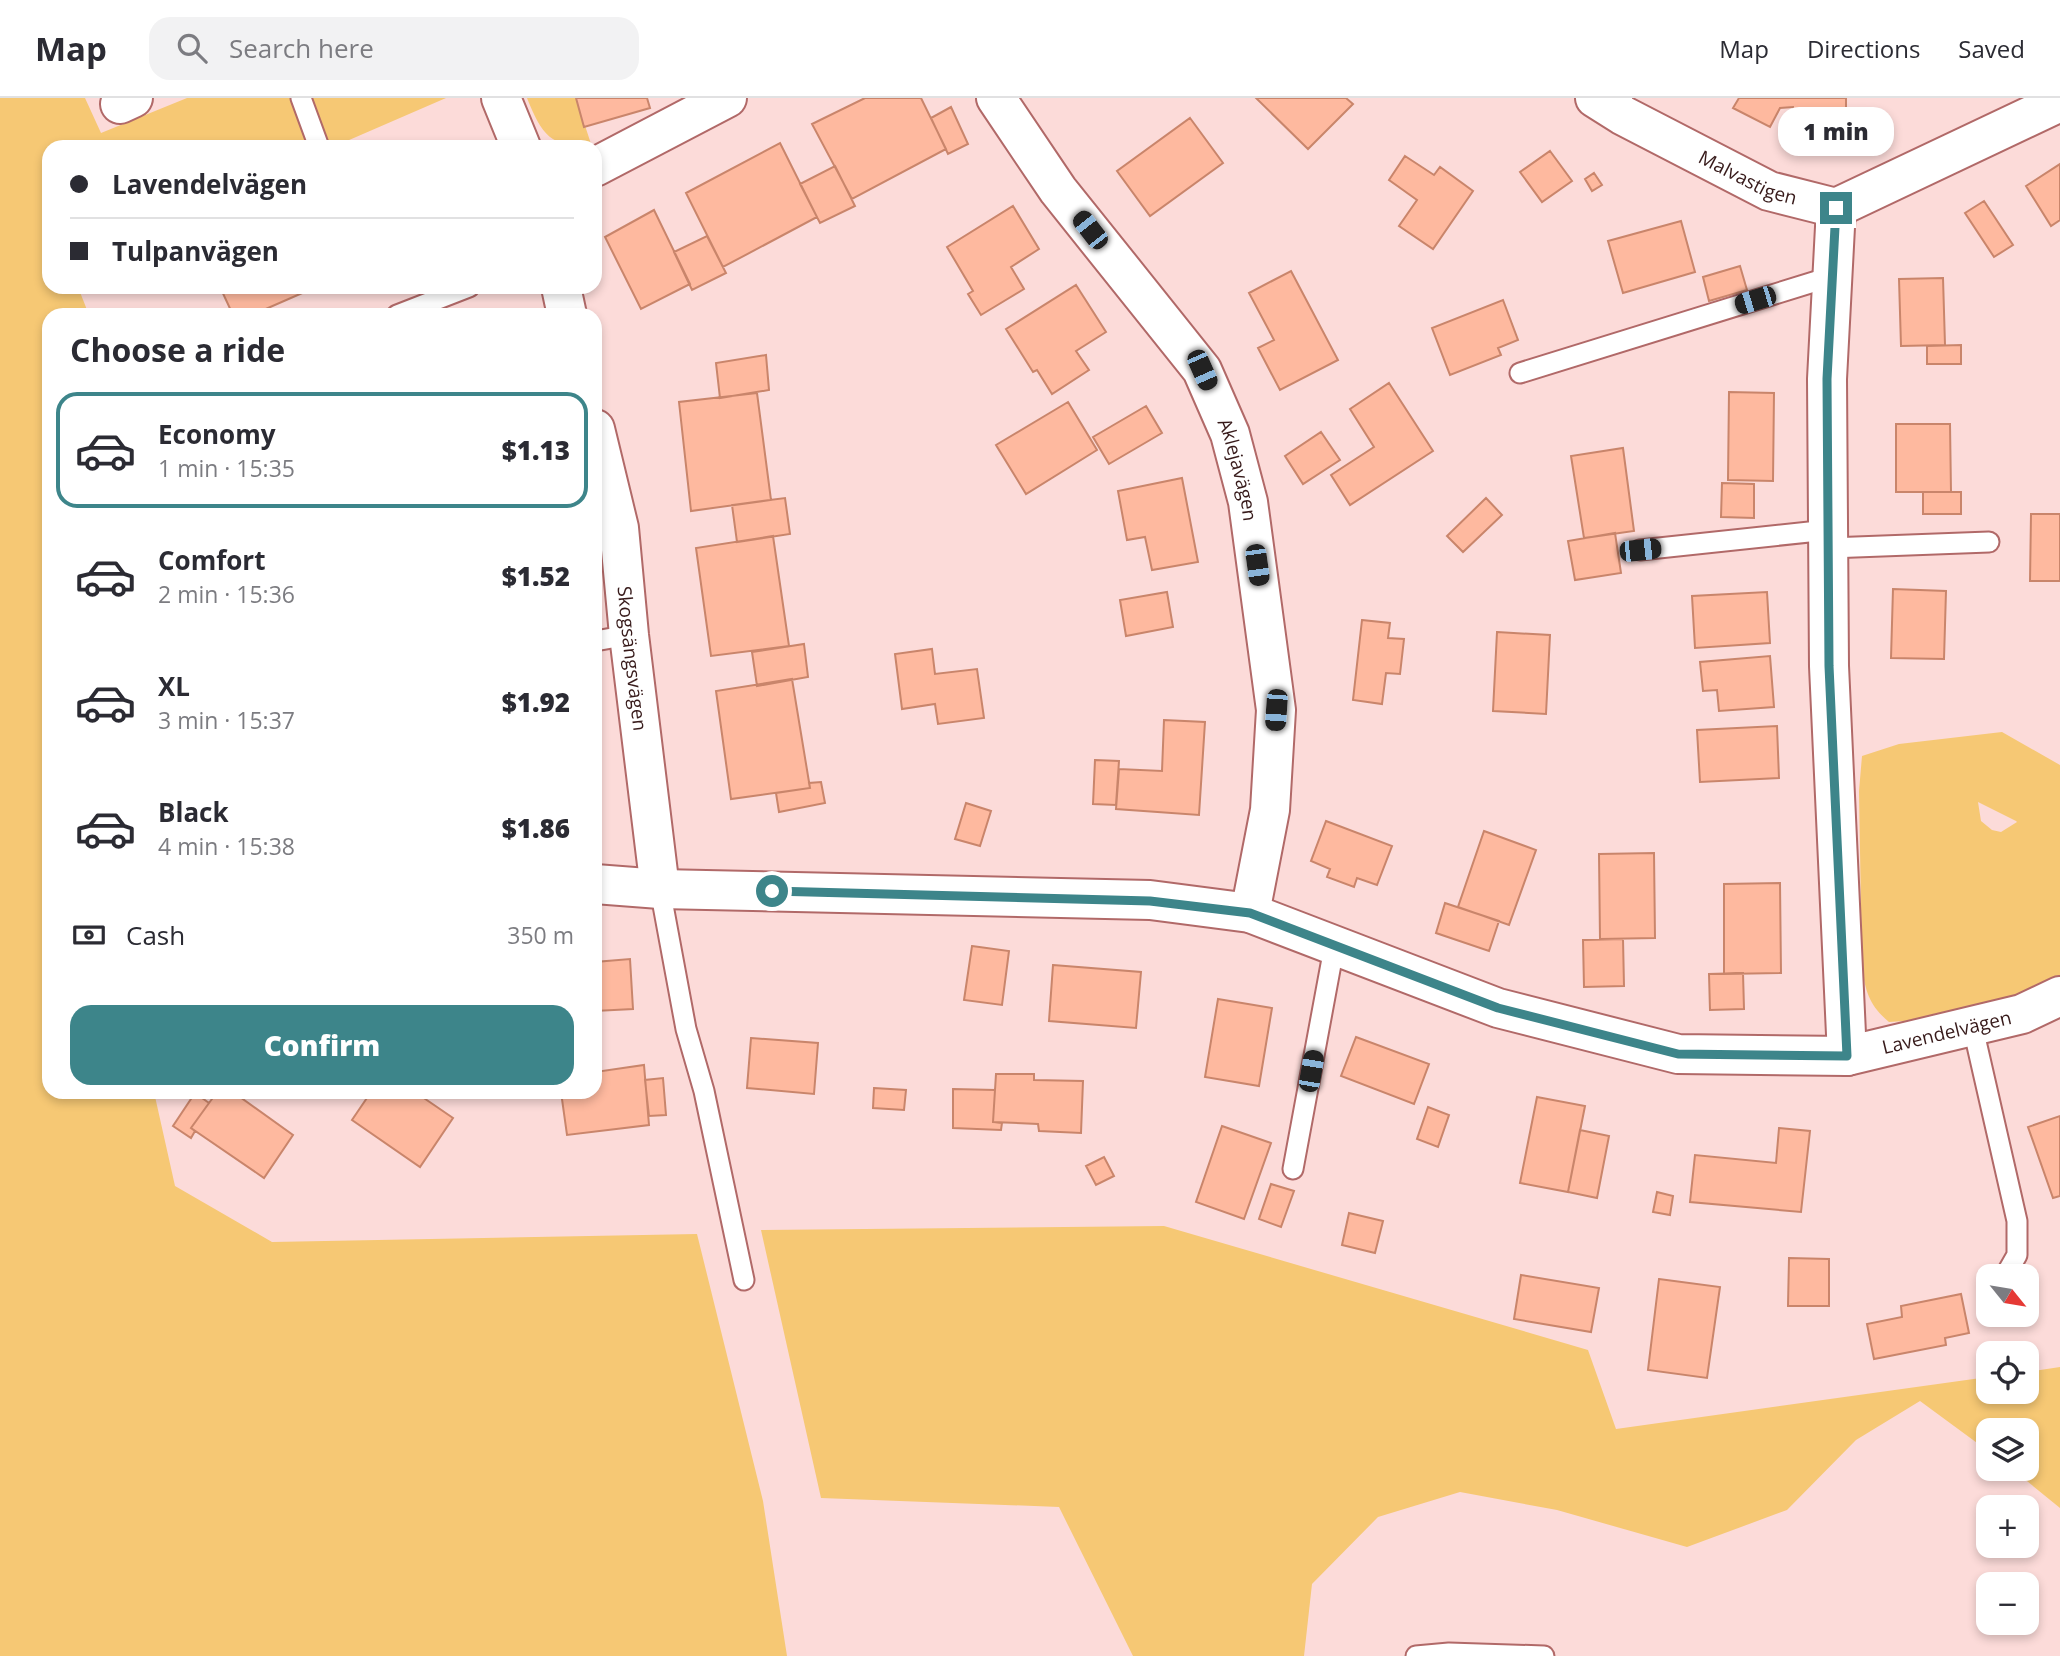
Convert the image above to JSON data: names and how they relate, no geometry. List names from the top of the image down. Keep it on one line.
{"streets":{"street":["Malvastigen","Aklejavägen","Skogsängsvägen","Lavendelvägen"]},"crossings":[["Aklejavägen","Lavendelvägen"],["Skogsängsvägen","Lavendelvägen"]],"north":"bottom right","page":{"header":"Map","search":"Search here","nav":["Map","Directions","Saved"],"bubble":"1 min","banner":["Lavendelvägen","Tulpanvägen"],"heading":"Choose a ride","list":[{"name":"Economy","note":"1 min · 15:35","value":"$1.13"},{"name":"Comfort","note":"2 min · 15:36","value":"$1.52"},{"name":"XL","note":"3 min · 15:37","value":"$1.92"},{"name":"Black","note":"4 min · 15:38","value":"$1.86"}],"pay":["Cash","350 m"],"buttons":"Confirm","map_buttons":["+","−"]}}
